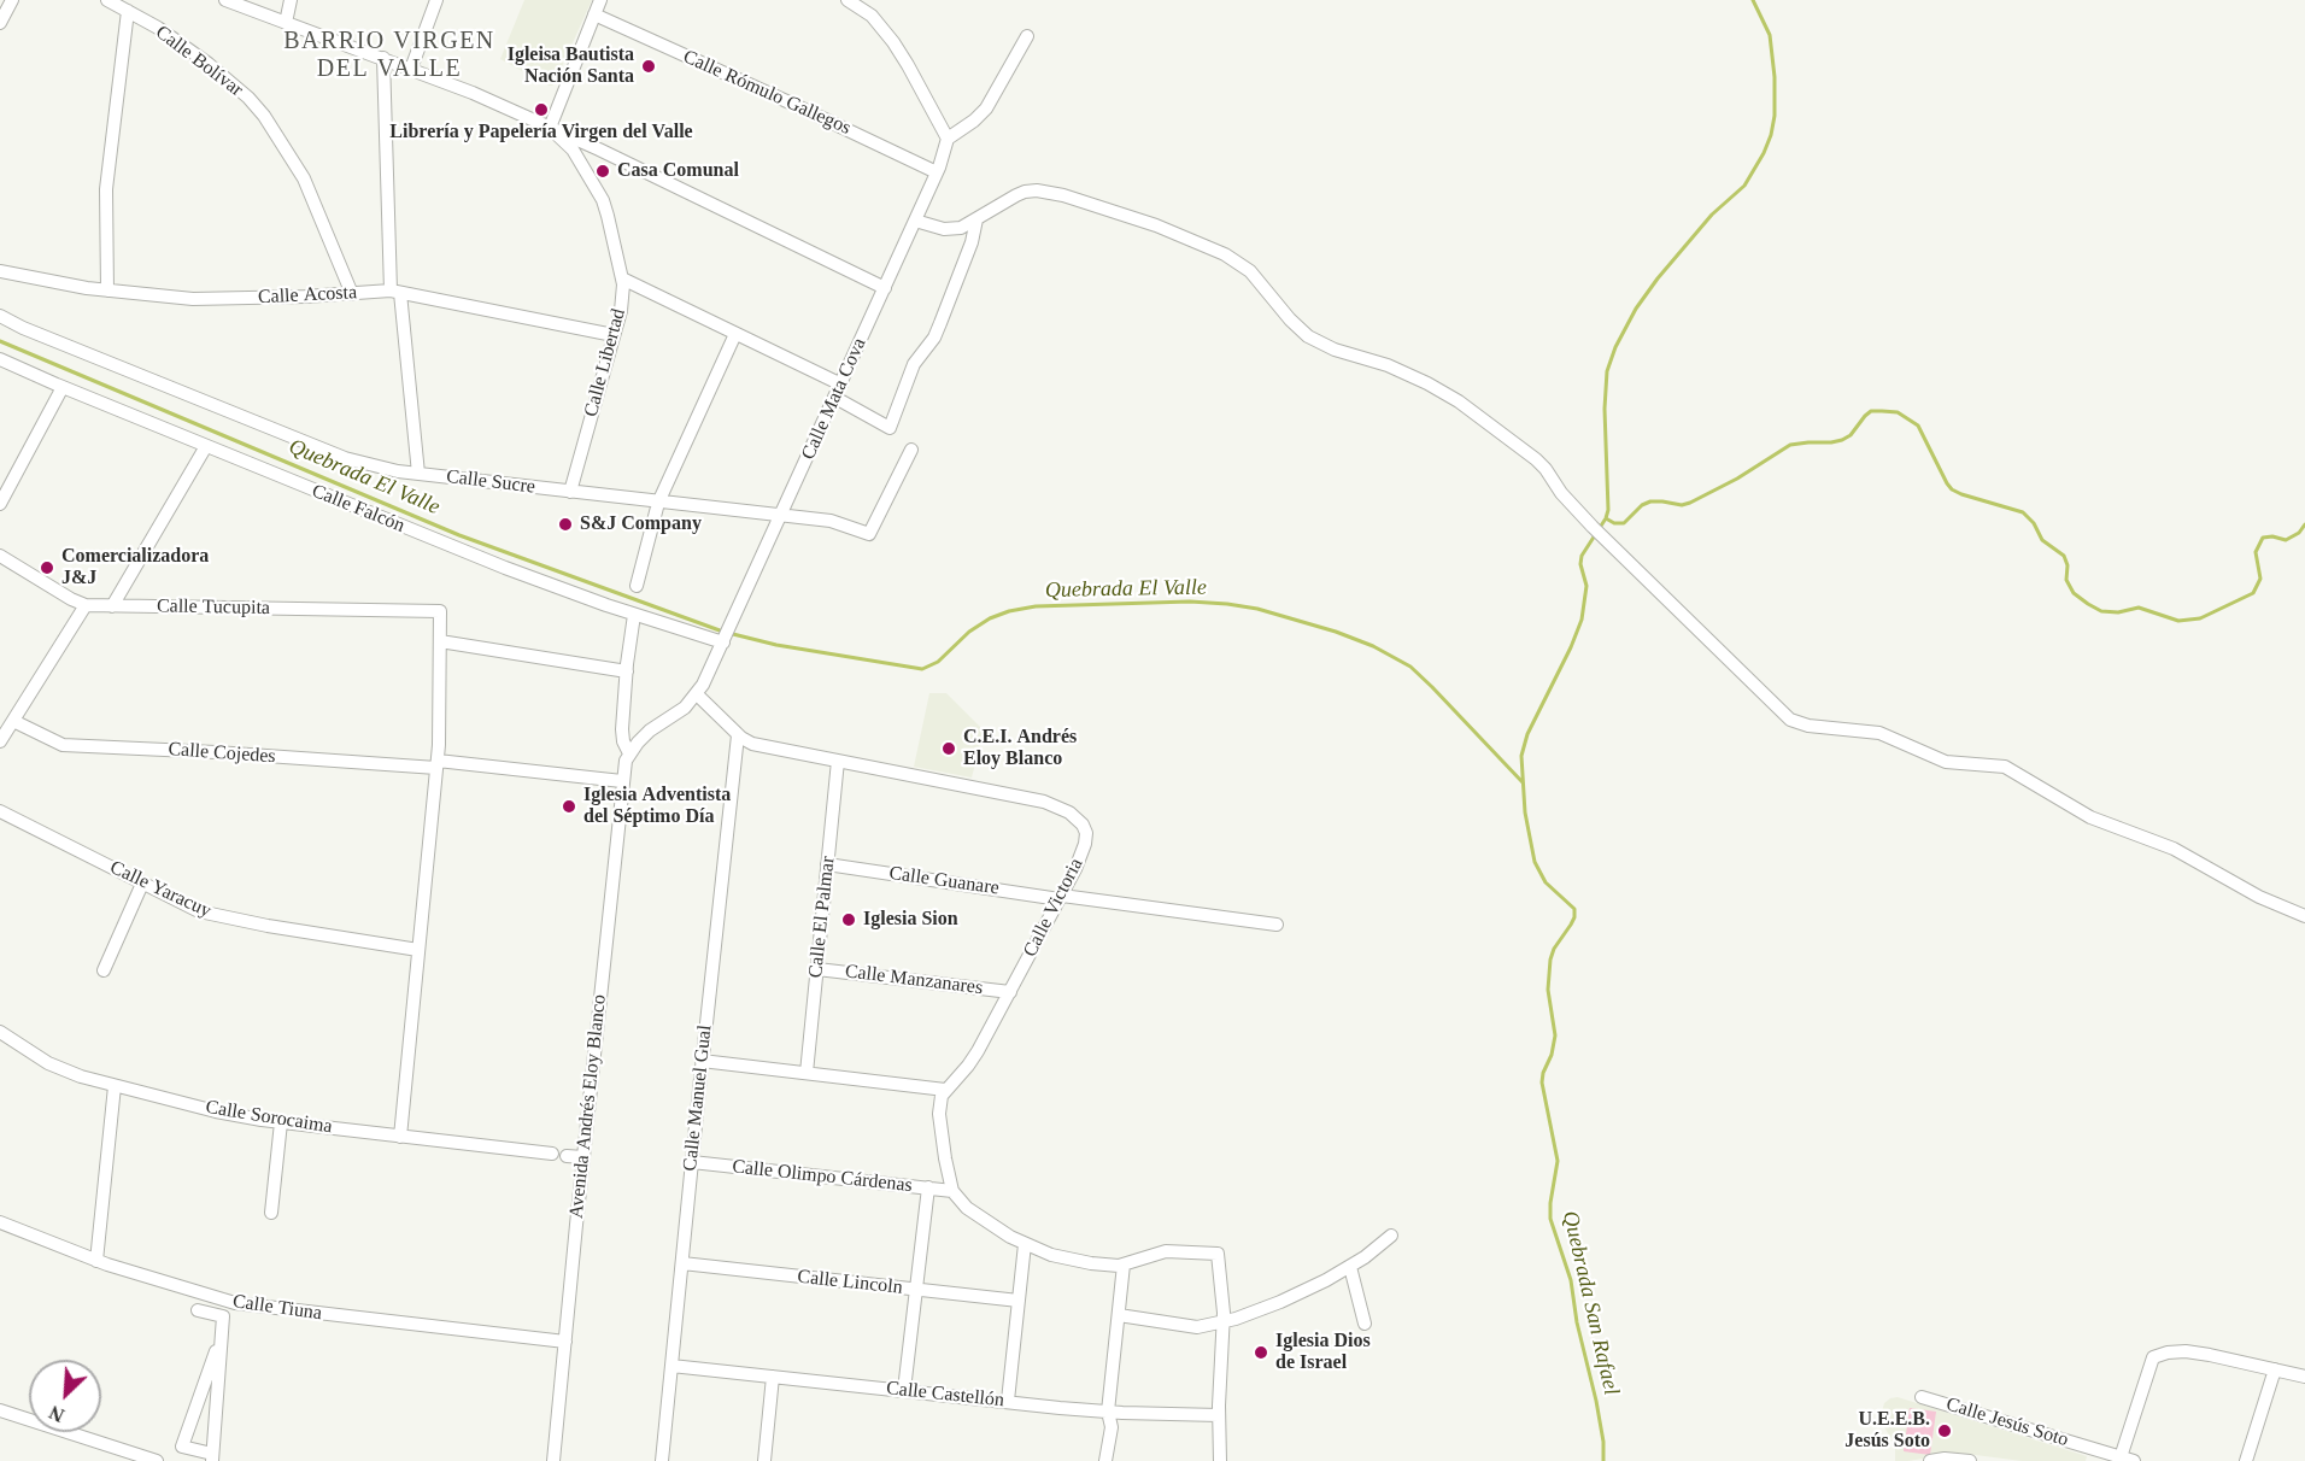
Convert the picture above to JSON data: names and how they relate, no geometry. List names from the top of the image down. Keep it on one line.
{"streets":{"street":["Calle Bolívar","Calle Rómulo Gallegos","Calle Acosta","Calle Libertad","Calle Mata Cova","Calle Sucre","Calle Falcón","Calle Tucupita","Calle Cojedes","Calle Guanare","Calle Yaracuy","Calle Victoria","Calle El Palmar","Calle Manzanares","Calle Manuel Gual","Avenida Andrés Eloy Blanco","Calle Sorocaima","Calle Olimpo Cárdenas","Calle Lincoln","Calle Tiuna","Calle Castellón","Calle Jesús Soto"]},"crossings":[["Calle Bolívar","Calle Acosta"],["Calle Rómulo Gallegos","Calle Mata Cova"],["Calle Acosta","Calle Libertad"],["Calle Libertad","Calle Sucre"],["Calle Mata Cova","Calle Sucre"],["Calle Mata Cova","Calle Falcón"],["Calle Mata Cova","Calle Victoria"],["Calle Mata Cova","Avenida Andrés Eloy Blanco"],["Calle Cojedes","Avenida Andrés Eloy Blanco"],["Calle Guanare","Calle Victoria"],["Calle Guanare","Calle El Palmar"],["Calle Victoria","Calle El Palmar"],["Calle Victoria","Calle Manzanares"],["Calle Victoria","Calle Manuel Gual"],["Calle El Palmar","Calle Manzanares"],["Calle Manuel Gual","Calle Olimpo Cárdenas"],["Calle Manuel Gual","Calle Lincoln"],["Calle Manuel Gual","Calle Castellón"],["Avenida Andrés Eloy Blanco","Calle Tiuna"]],"districts":["BARRIO VIRGEN DEL VALLE"],"water":["Quebrada El Valle","Quebrada San Rafael"],"places":["Igleisa Bautista Nación Santa","Librería y Papelería Virgen del Valle","Casa Comunal","S&J Company","Comercializadora J&J","C.E.I. Andrés Eloy Blanco","Iglesia Adventista del Séptimo Día","Iglesia Sion","Iglesia Dios de Israel","U.E.E.B. Jesús Soto"],"north":"bottom left"}
